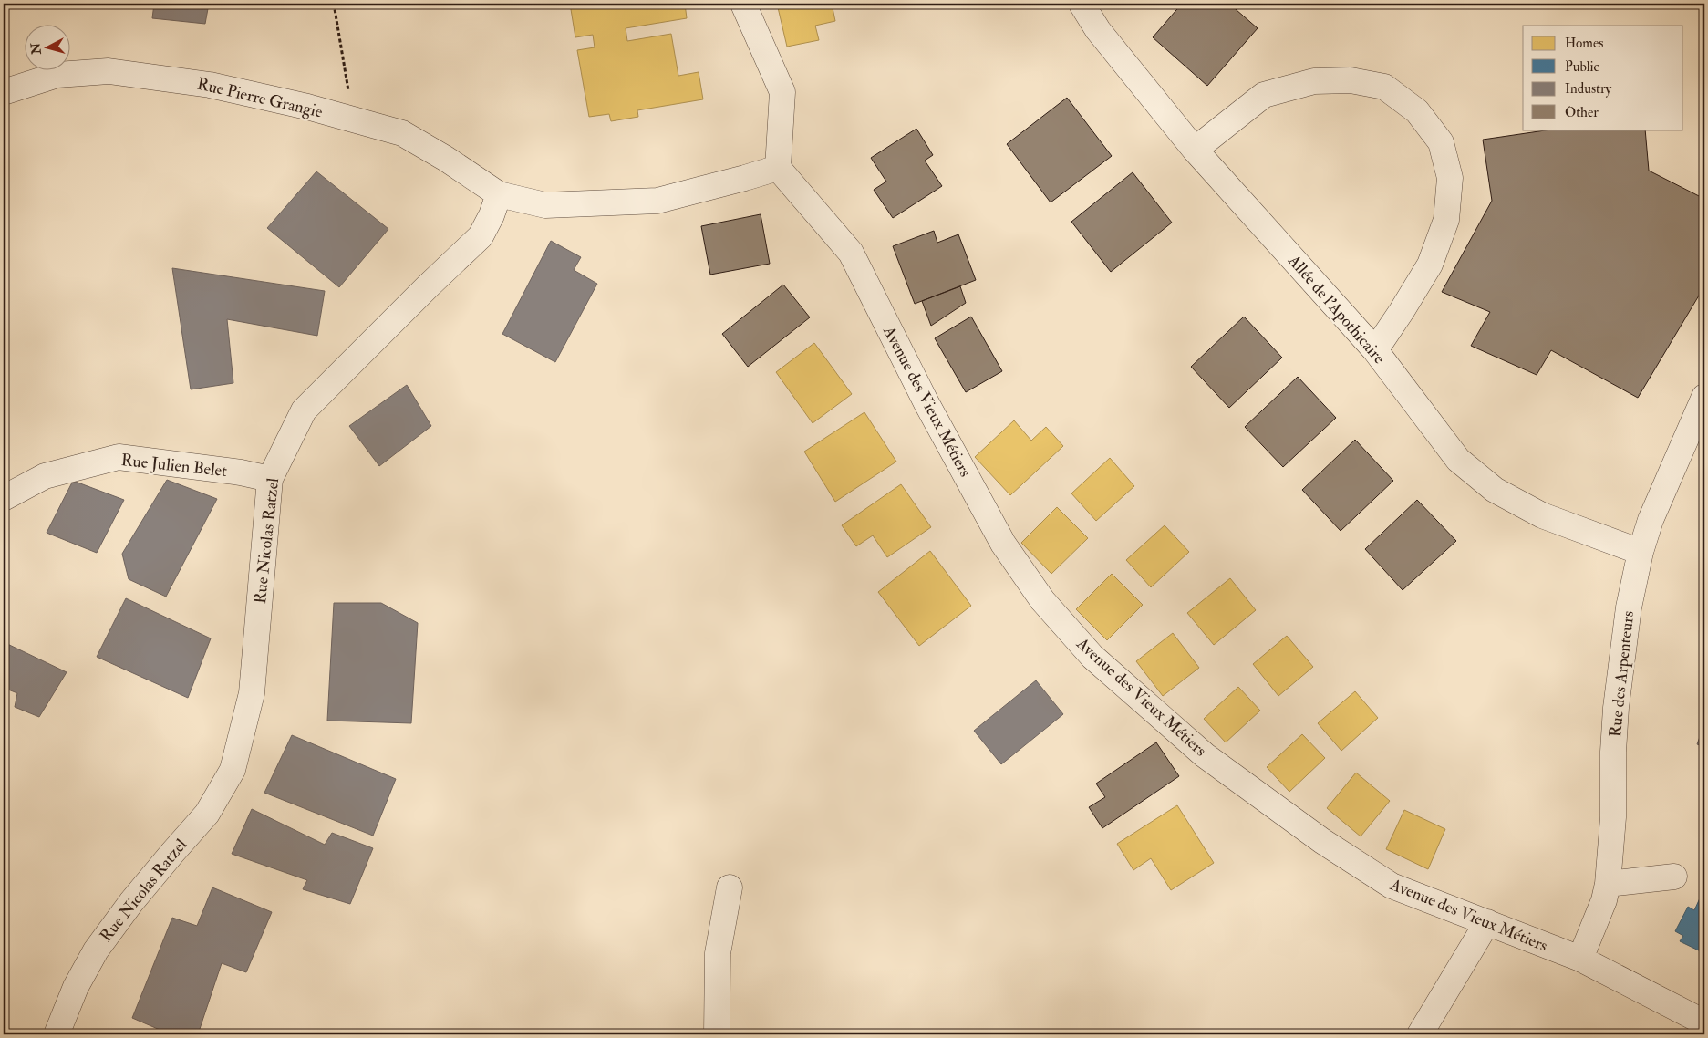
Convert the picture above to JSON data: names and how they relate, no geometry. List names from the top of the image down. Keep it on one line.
{"streets":{"street":["Rue Pierre Grangie","Allée de l'Apothicaire","Avenue des Vieux Métiers","Rue Julien Belet","Rue Nicolas Ratzel","Rue des Arpenteurs"]},"crossings":[["Rue Pierre Grangie","Rue Nicolas Ratzel"],["Allée de l'Apothicaire","Rue des Arpenteurs"],["Avenue des Vieux Métiers","Rue des Arpenteurs"],["Rue Julien Belet","Rue Nicolas Ratzel"]],"legend":["Homes","Public","Industry","Other"],"north":"left"}
